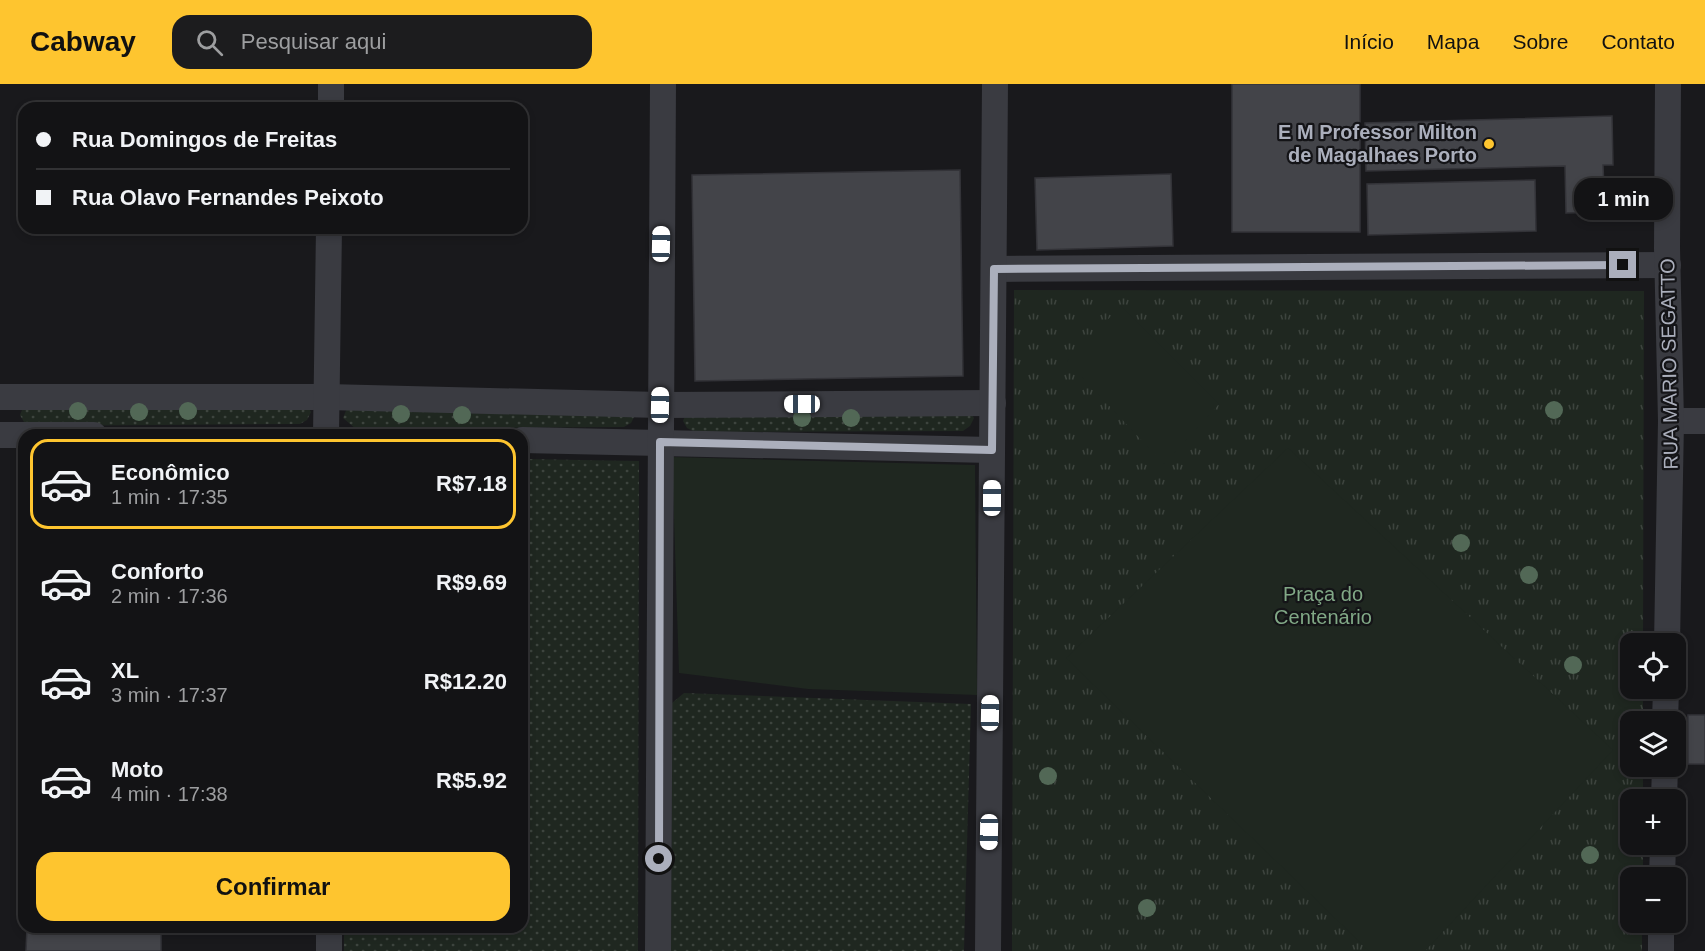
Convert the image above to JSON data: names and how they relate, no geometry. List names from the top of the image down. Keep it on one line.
{"streets":{"street":["RUA MARIO SEGATTO"]},"parks":["Praça do Centenário"],"places":["E M Professor Milton de Magalhaes Porto"],"page":{"header":"Cabway","search":"Pesquisar aqui","nav":["Início","Mapa","Sobre","Contato"],"banner":["Rua Domingos de Freitas","Rua Olavo Fernandes Peixoto"],"bubble":"1 min","list":[{"name":"Econômico","note":"1 min · 17:35","value":"R$7.18"},{"name":"Conforto","note":"2 min · 17:36","value":"R$9.69"},{"name":"XL","note":"3 min · 17:37","value":"R$12.20"},{"name":"Moto","note":"4 min · 17:38","value":"R$5.92"}],"map_buttons":["+","−"],"buttons":"Confirmar"}}
